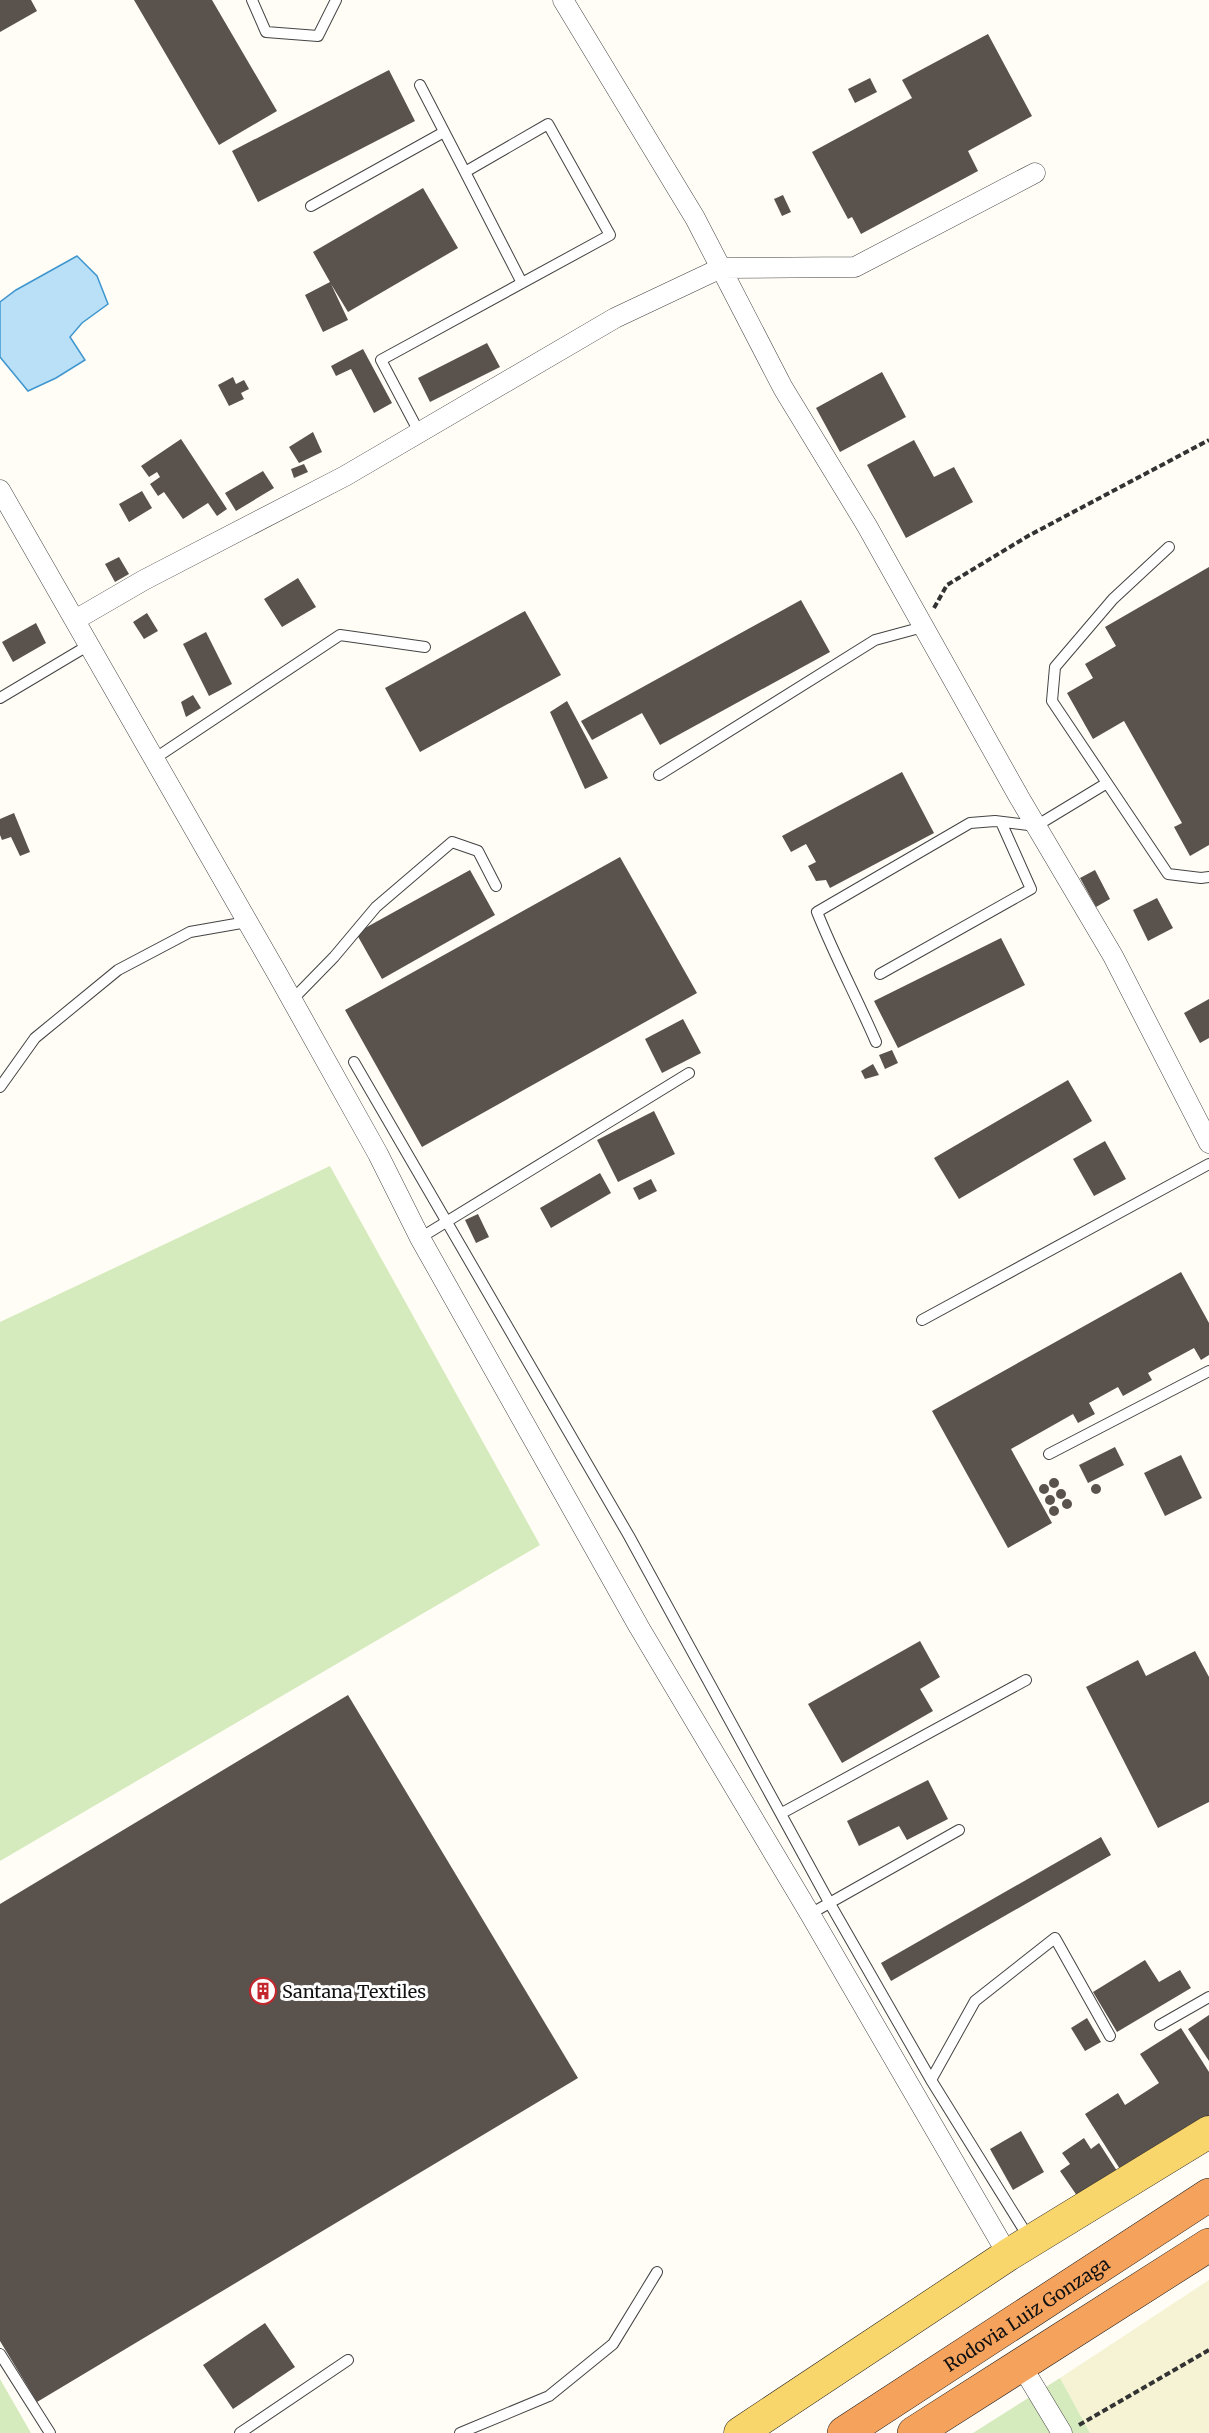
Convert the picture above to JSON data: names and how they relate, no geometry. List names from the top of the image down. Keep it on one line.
{"streets":{"highway":["Rodovia Luiz Gonzaga"]},"places":{"building":["Santana Textiles"]}}
